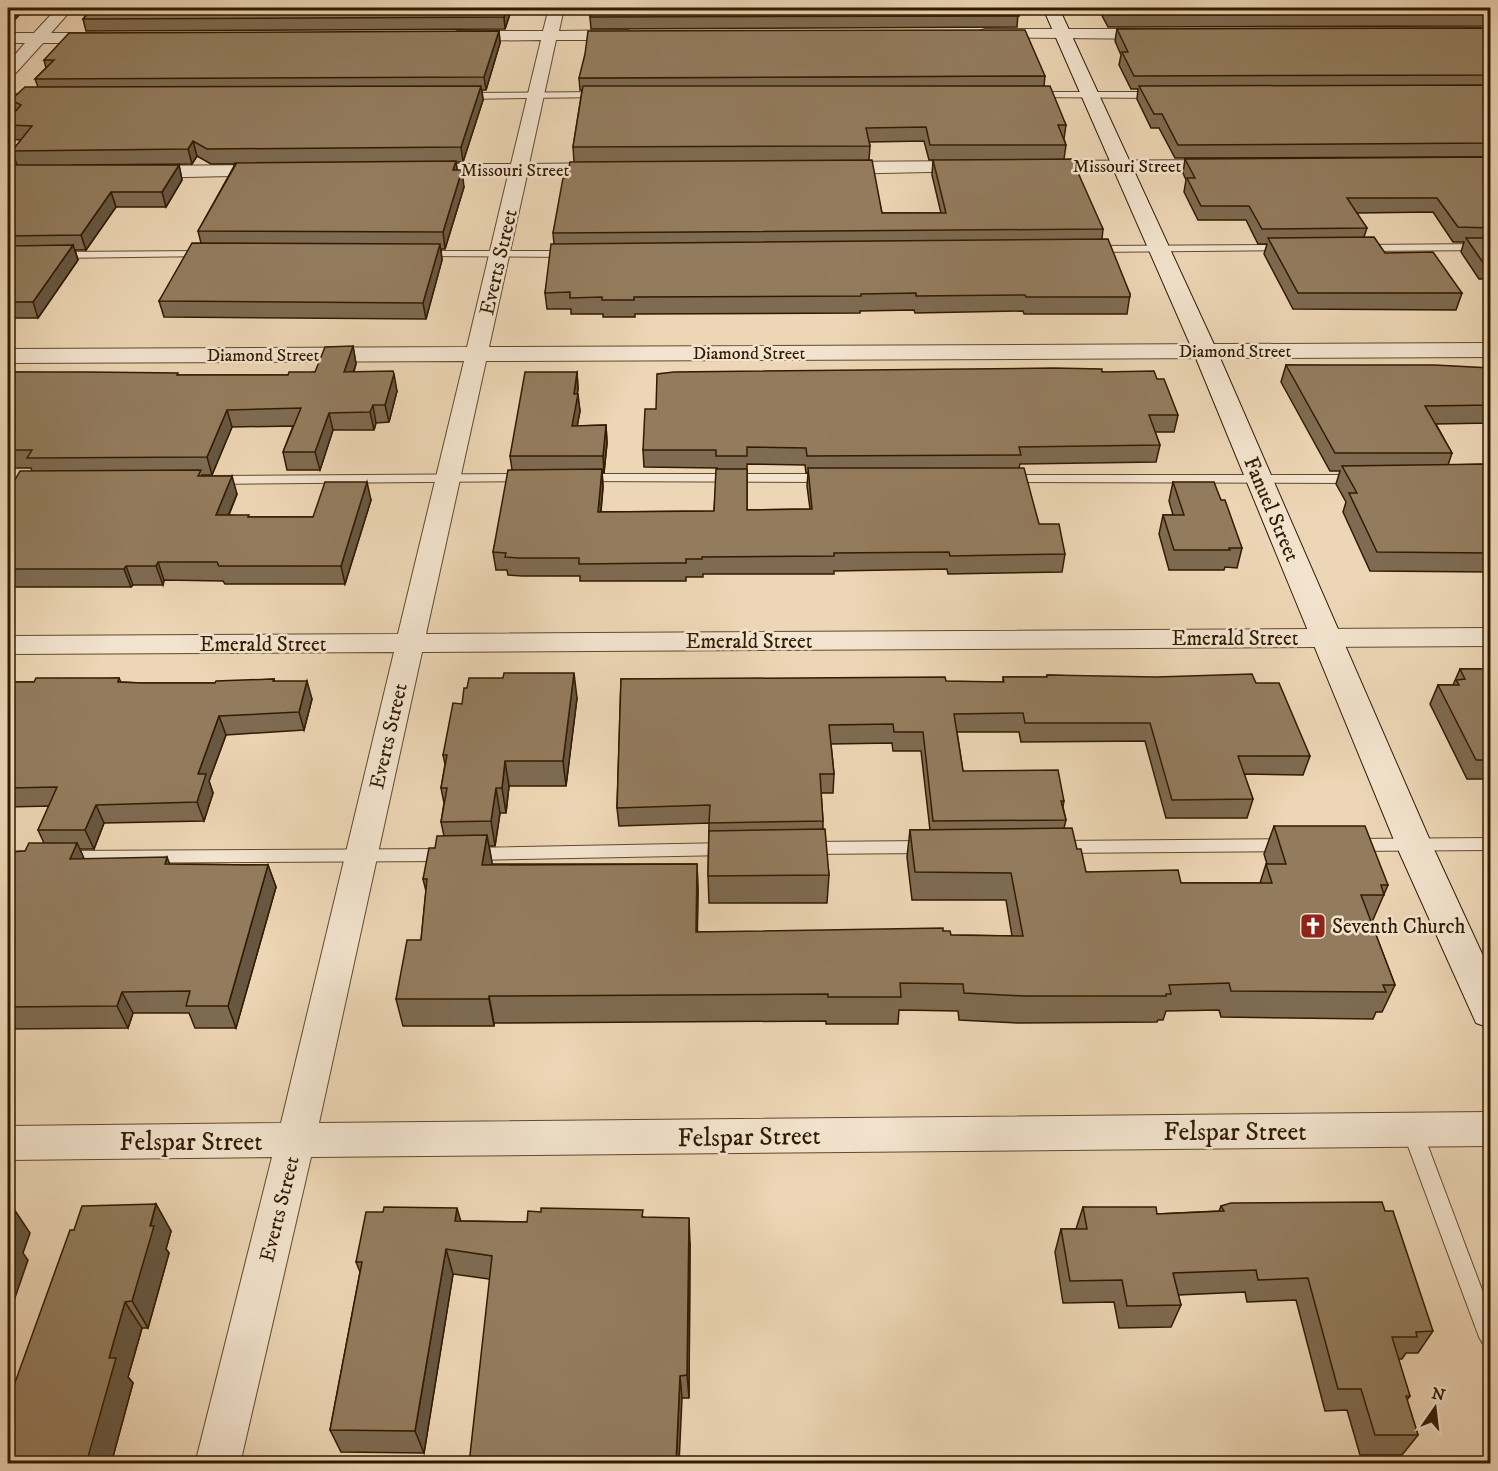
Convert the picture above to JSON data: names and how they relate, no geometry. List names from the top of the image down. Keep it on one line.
{"streets":{"street":["Missouri Street","Everts Street","Diamond Street","Fanuel Street","Emerald Street","Felspar Street"]},"crossings":[["Missouri Street","Everts Street"],["Missouri Street","Fanuel Street"],["Everts Street","Diamond Street"],["Everts Street","Emerald Street"],["Everts Street","Felspar Street"],["Diamond Street","Fanuel Street"],["Fanuel Street","Emerald Street"]],"places":{"church":["Seventh Church"]},"north":"top"}
